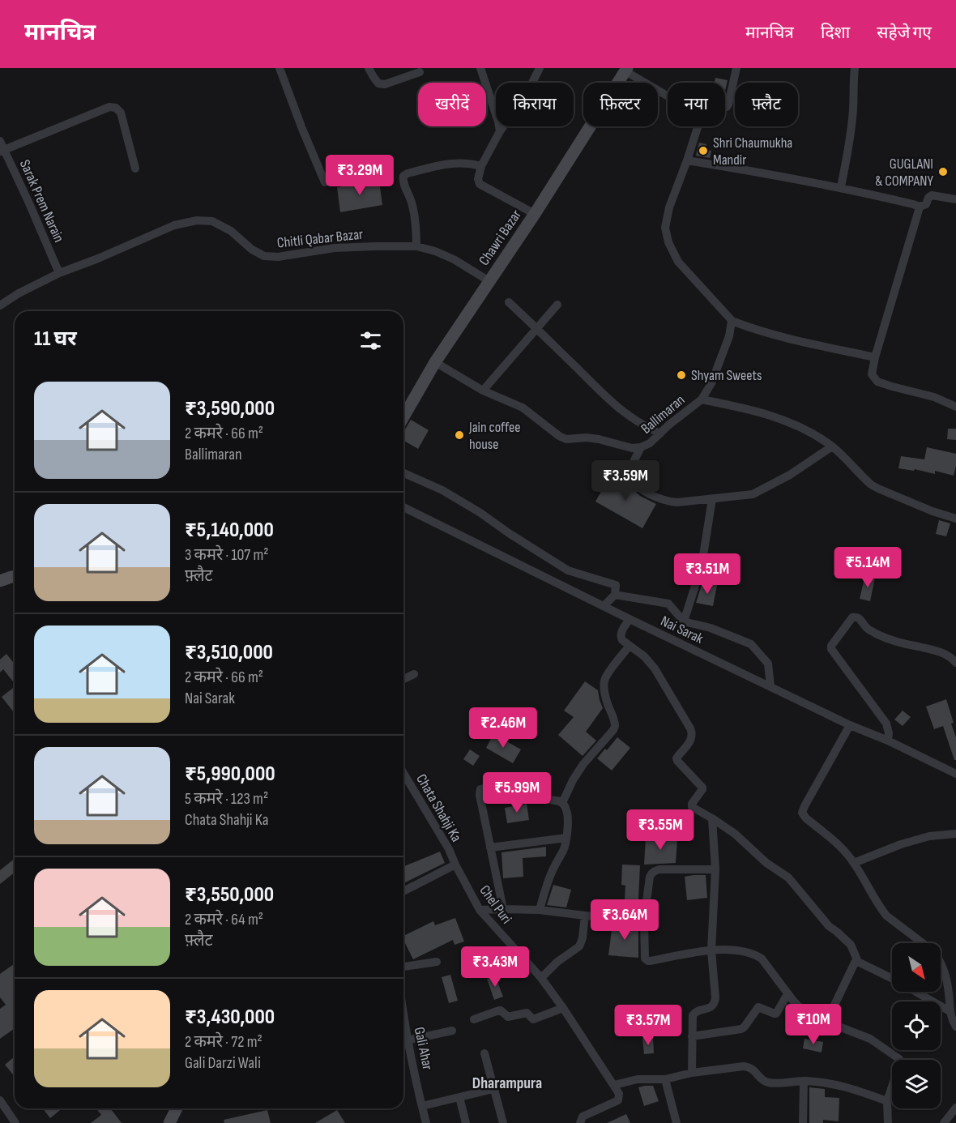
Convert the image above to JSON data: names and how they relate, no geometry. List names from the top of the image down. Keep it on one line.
{"streets":{"street":["Sarak Prem Narain","Chawri Bazar","Chitli Qabar Bazar","Ballimaran","Nai Sarak","Chata Shahji Ka","Chel Puri","Gali Ahar"]},"crossings":[["Sarak Prem Narain","Chitli Qabar Bazar"],["Chawri Bazar","Chitli Qabar Bazar"],["Chawri Bazar","Ballimaran"],["Chata Shahji Ka","Chel Puri"]],"districts":["Dharampura"],"places":["Shri Chaumukha Mandir","GUGLANI & COMPANY","Shyam Sweets","Jain coffee house"],"north":"bottom right","page":{"header":"मानचित्र","nav":["मानचित्र","दिशा","सहेजे गए"],"chip":["खरीदें","किराया","फ़िल्टर","नया","फ़्लैट"],"price":["₹3.29M","₹3.59M","₹5.14M","₹3.51M","₹2.46M","₹5.99M","₹3.55M","₹3.64M","₹3.43M","₹10M","₹3.57M"],"heading":"11 घर","list":[{"name":"₹3,590,000","note":"2 कमरे · 66 m² · Ballimaran"},{"name":"₹5,140,000","note":"3 कमरे · 107 m² · फ़्लैट"},{"name":"₹3,510,000","note":"2 कमरे · 66 m² · Nai Sarak"},{"name":"₹5,990,000","note":"5 कमरे · 123 m² · Chata Shahji Ka"},{"name":"₹3,550,000","note":"2 कमरे · 64 m² · फ़्लैट"},{"name":"₹3,430,000","note":"2 कमरे · 72 m² · Gali Darzi Wali"}]}}
